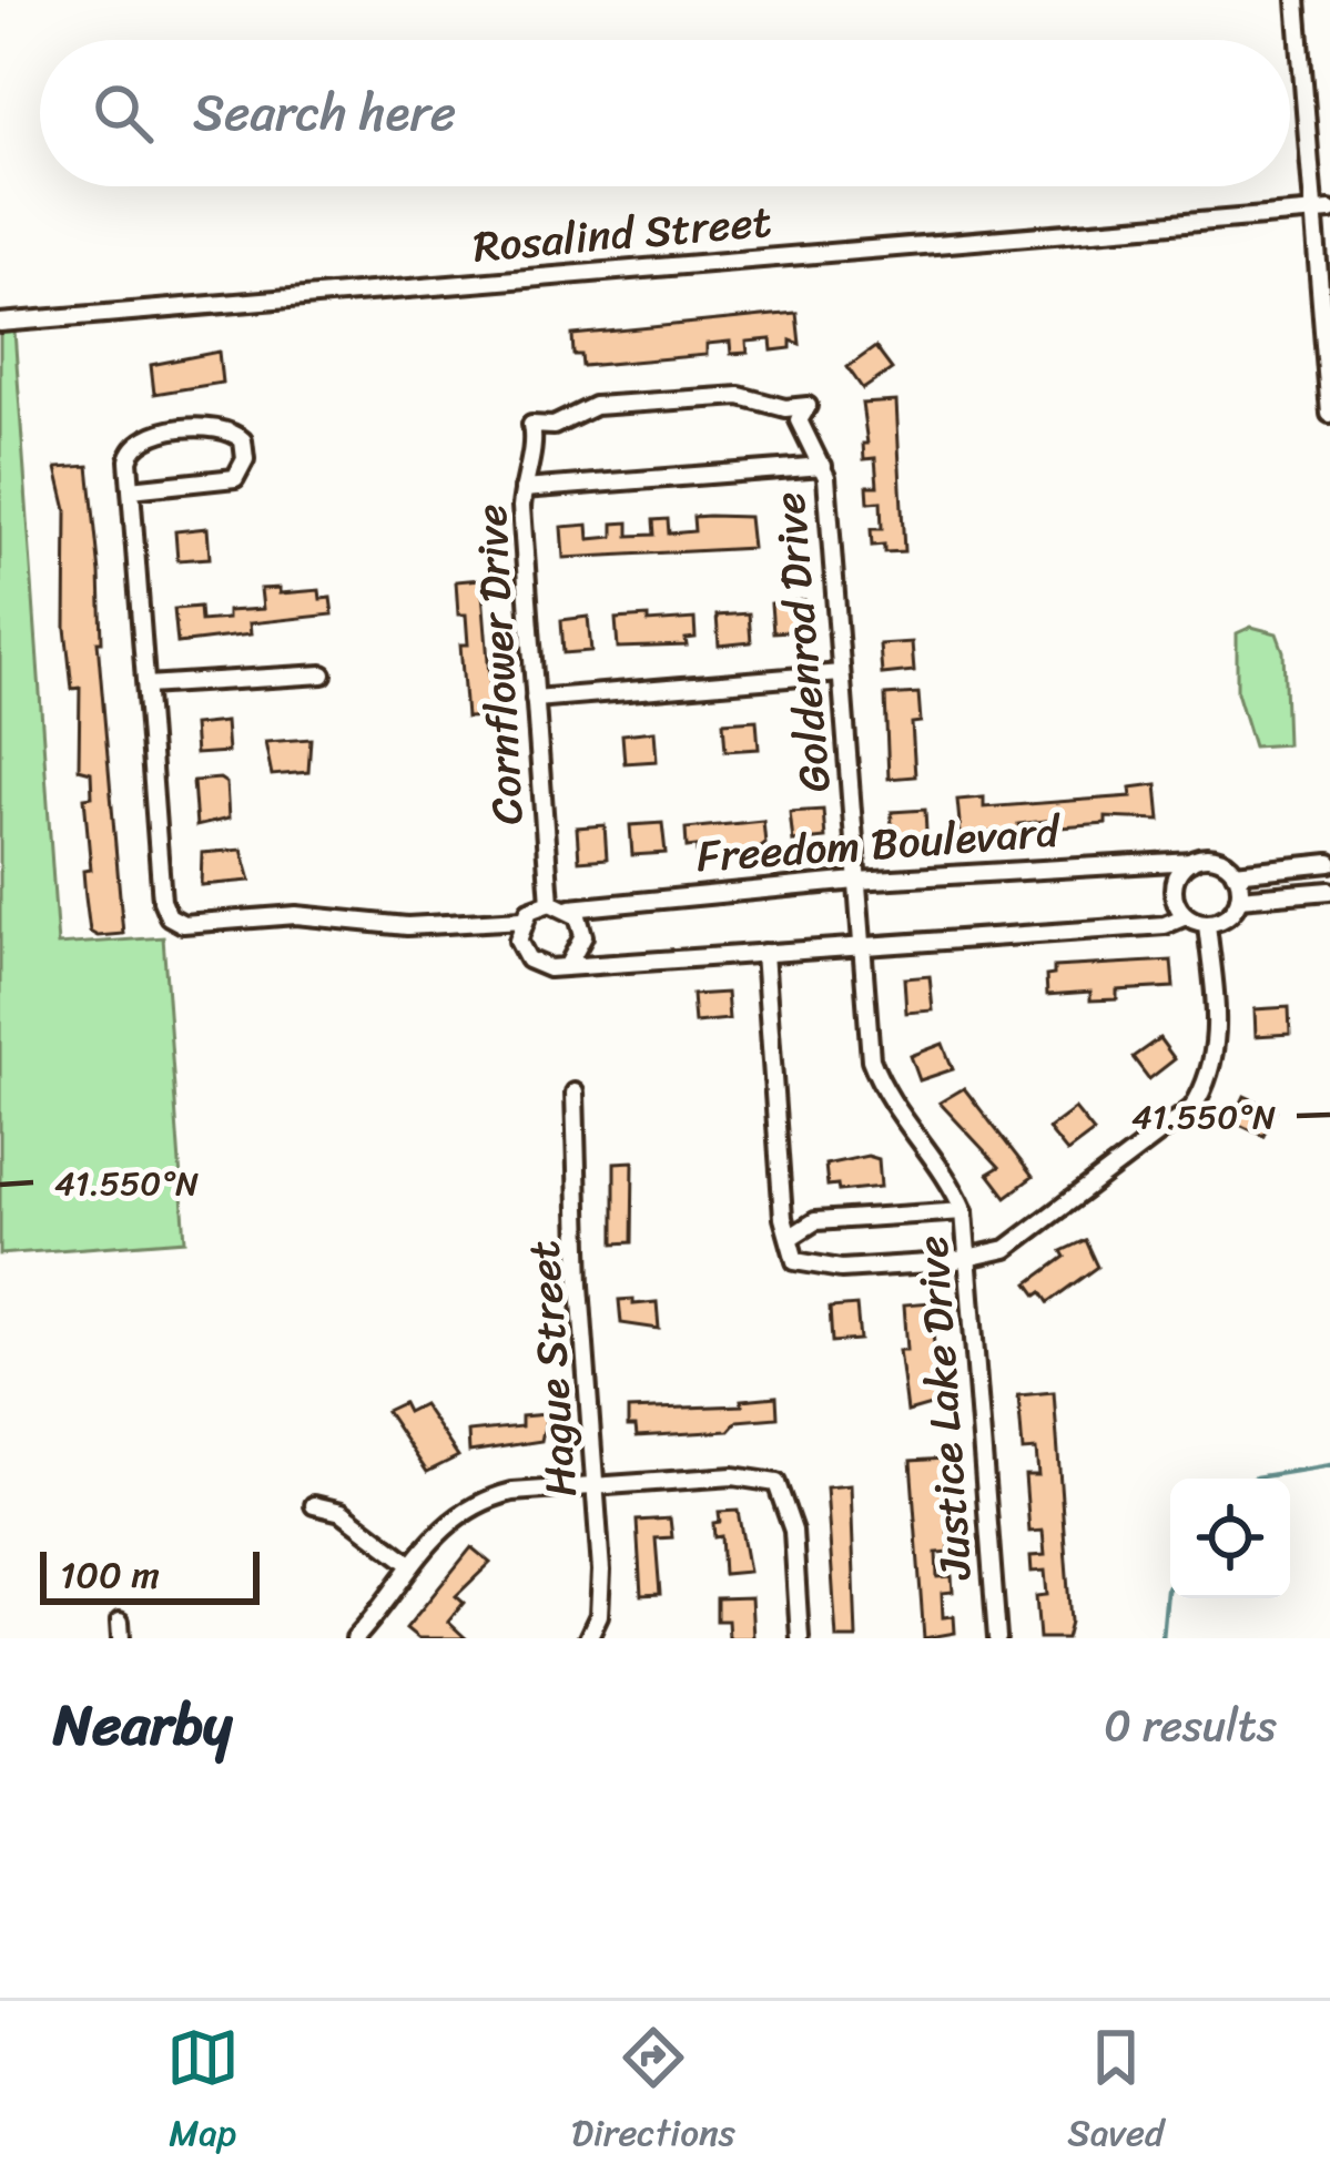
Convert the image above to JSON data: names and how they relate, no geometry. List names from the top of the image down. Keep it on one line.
{"streets":{"street":["Rosalind Street","Goldenrod Drive","Cornflower Drive","Freedom Boulevard","Hague Street","Justice Lake Drive"]},"crossings":[["Goldenrod Drive","Cornflower Drive"],["Goldenrod Drive","Freedom Boulevard"],["Goldenrod Drive","Justice Lake Drive"],["Cornflower Drive","Freedom Boulevard"],["Freedom Boulevard","Justice Lake Drive"]],"scale_bar":"100 m","page":{"search":"Search here","scale":"100 m","heading":["Nearby","0 results"],"nav":["Map","Directions","Saved"]},"coordinates":["41.550°N"]}
